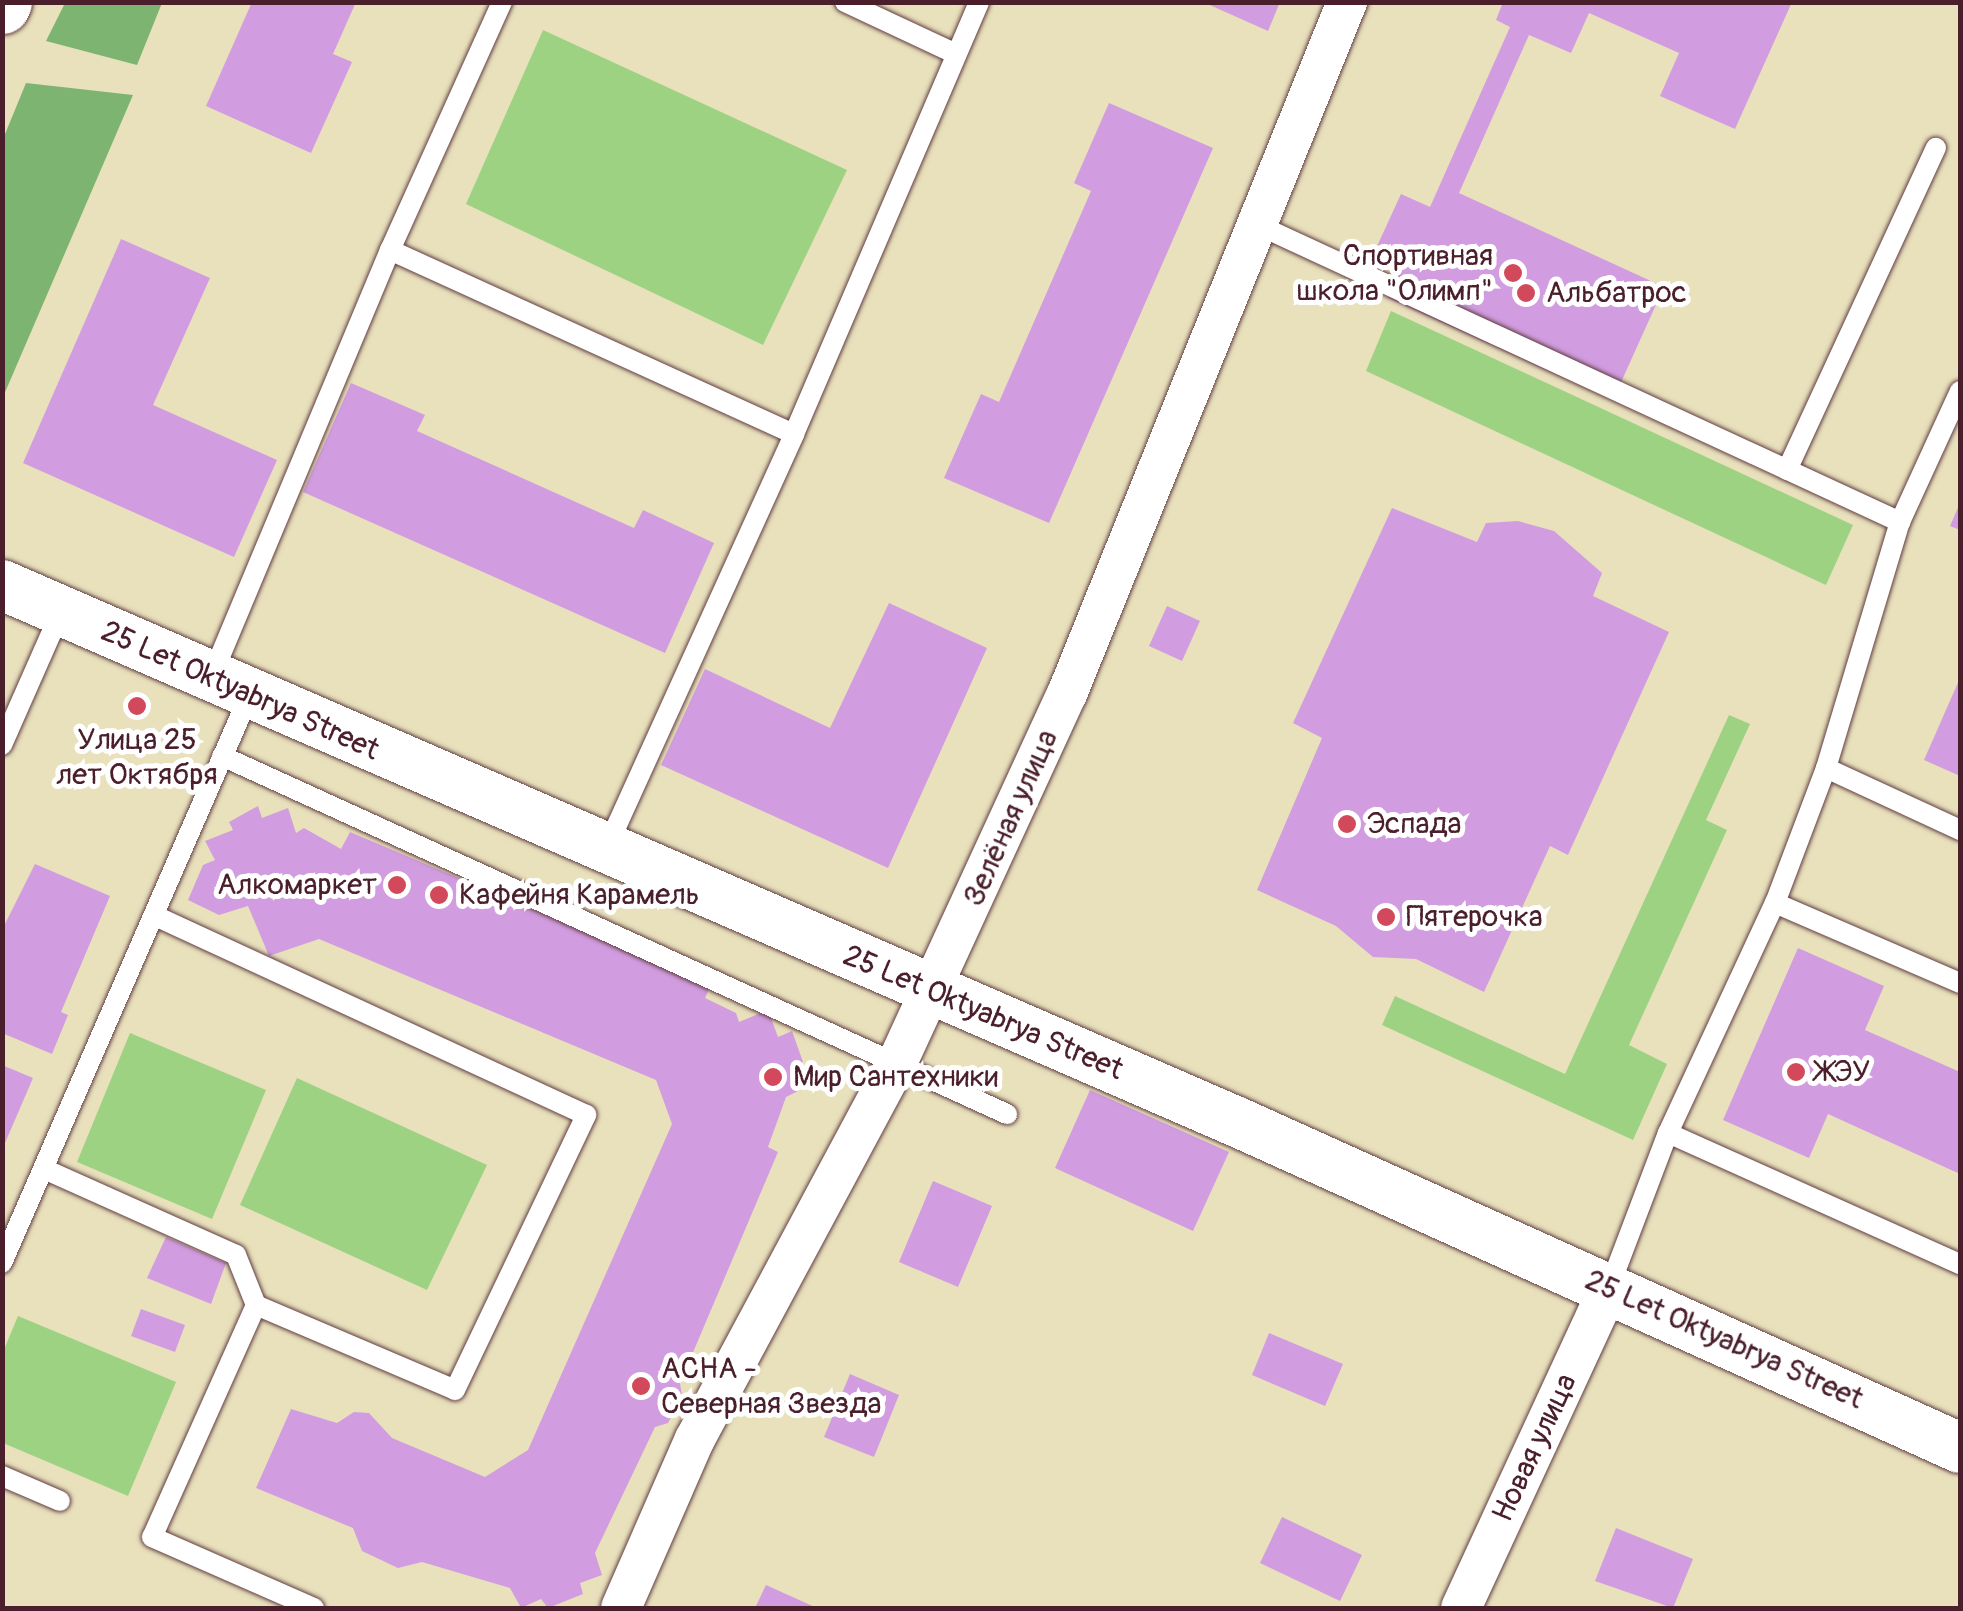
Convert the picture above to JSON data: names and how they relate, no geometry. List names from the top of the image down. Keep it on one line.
{"streets":{"street":["25 Let Oktyabrya Street","Зелёная улица","Новая улица"]},"crossings":[["25 Let Oktyabrya Street","Зелёная улица"],["25 Let Oktyabrya Street","Новая улица"]],"places":["Спортивная школа \"Олимп\"","Альбатрос","Улица 25 лет Октября","Эспада","Алкомаркет","Кафейня Карамель","Пятерочка","ЖЭУ","Мир Сантехники","АСНА - Северная Звезда"]}
